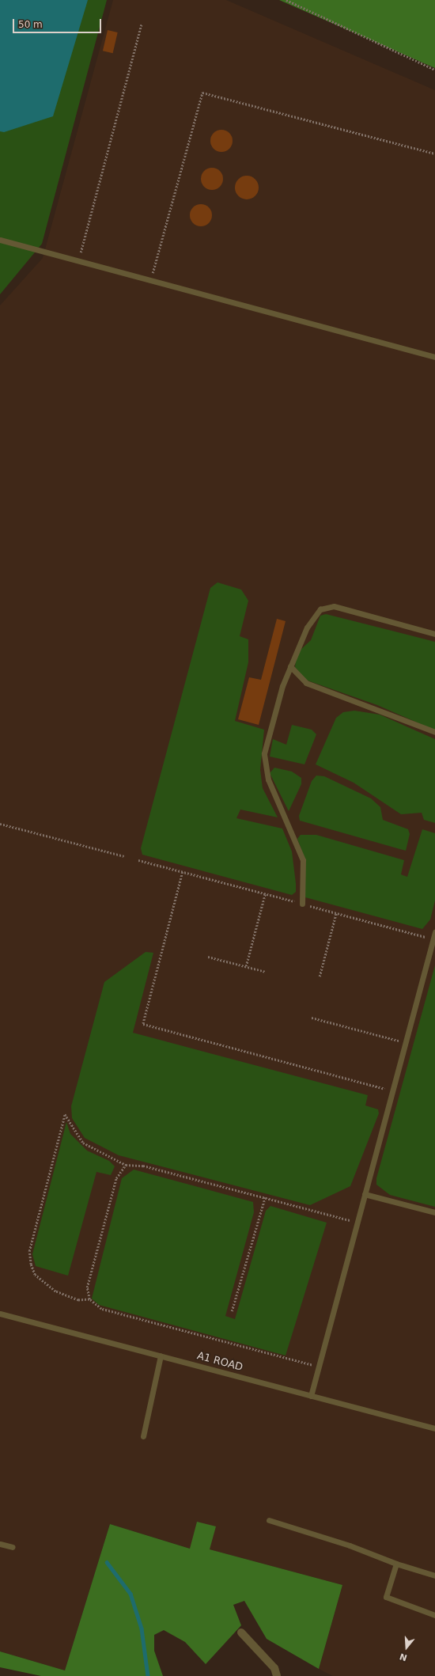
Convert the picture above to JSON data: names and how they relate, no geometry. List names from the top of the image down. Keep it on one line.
{"streets":{"lane":["A1 ROAD"]},"scale_bar":"50 m","north":"bottom"}
